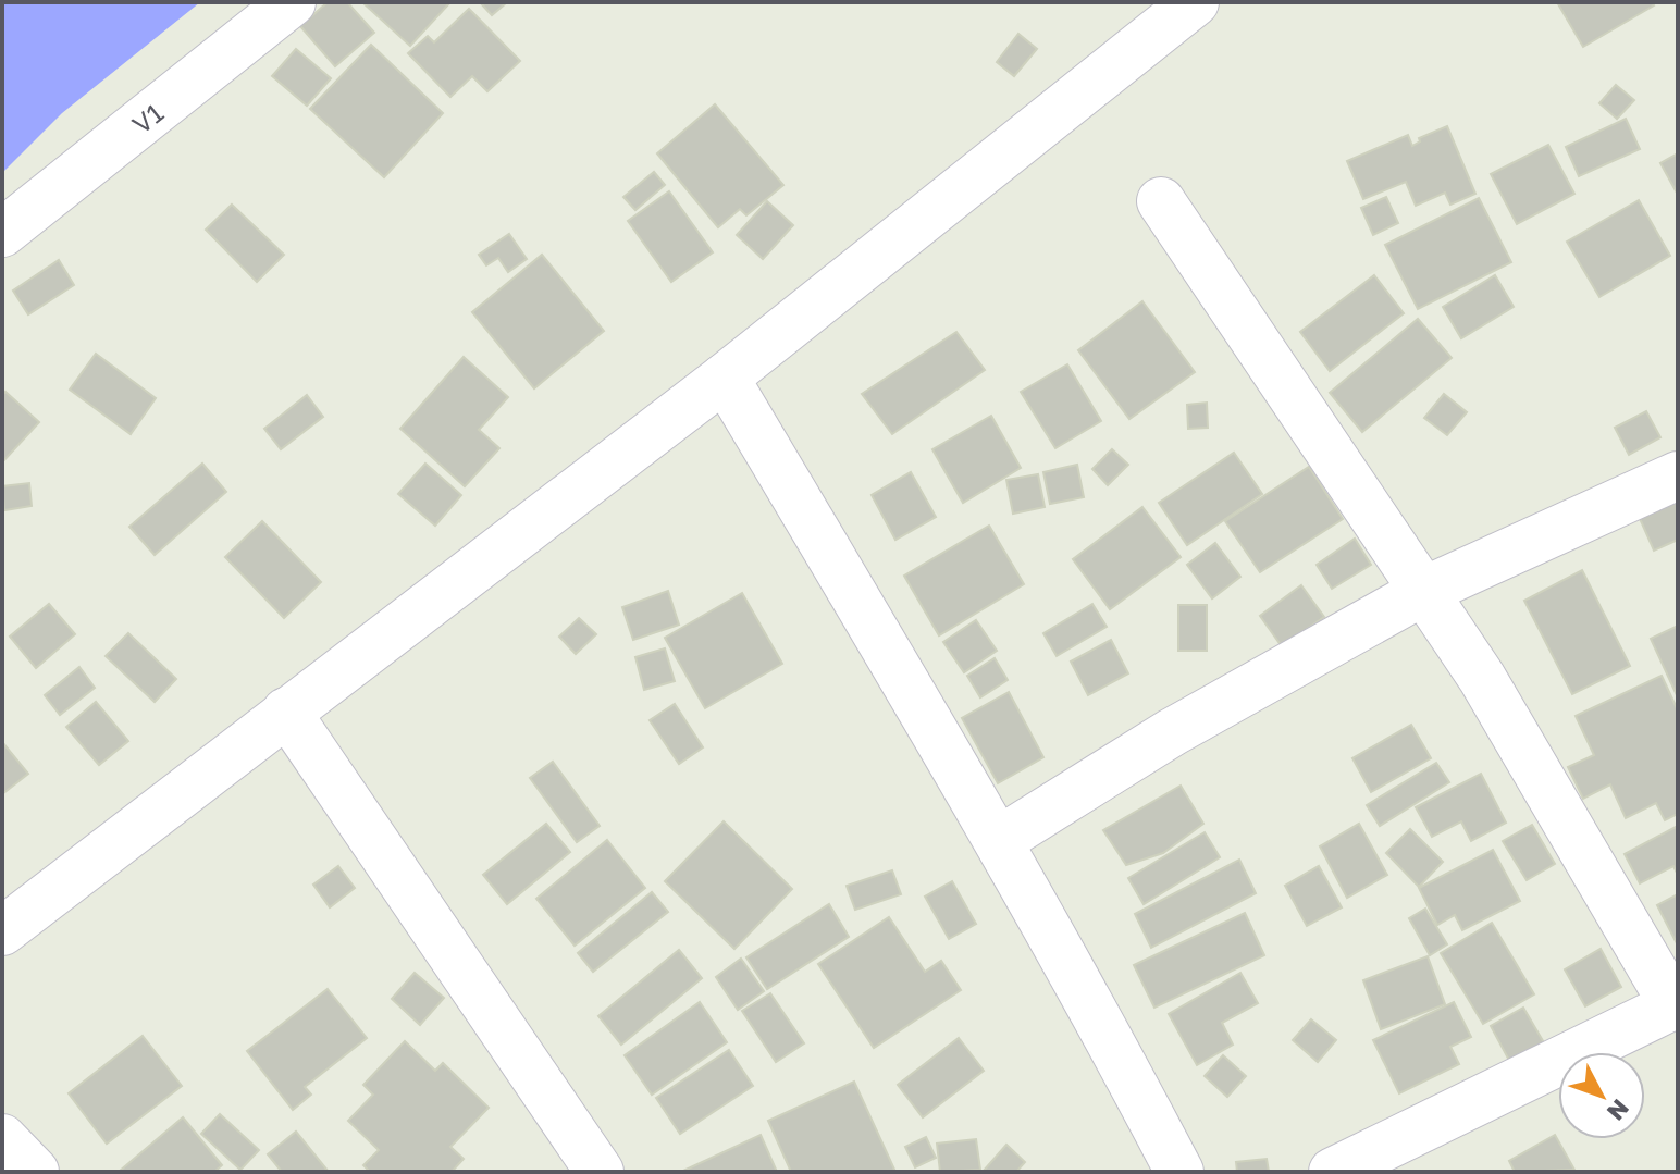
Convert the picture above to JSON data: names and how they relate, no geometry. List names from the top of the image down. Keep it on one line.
{"streets":{"street":["V1"]},"north":"bottom right"}
